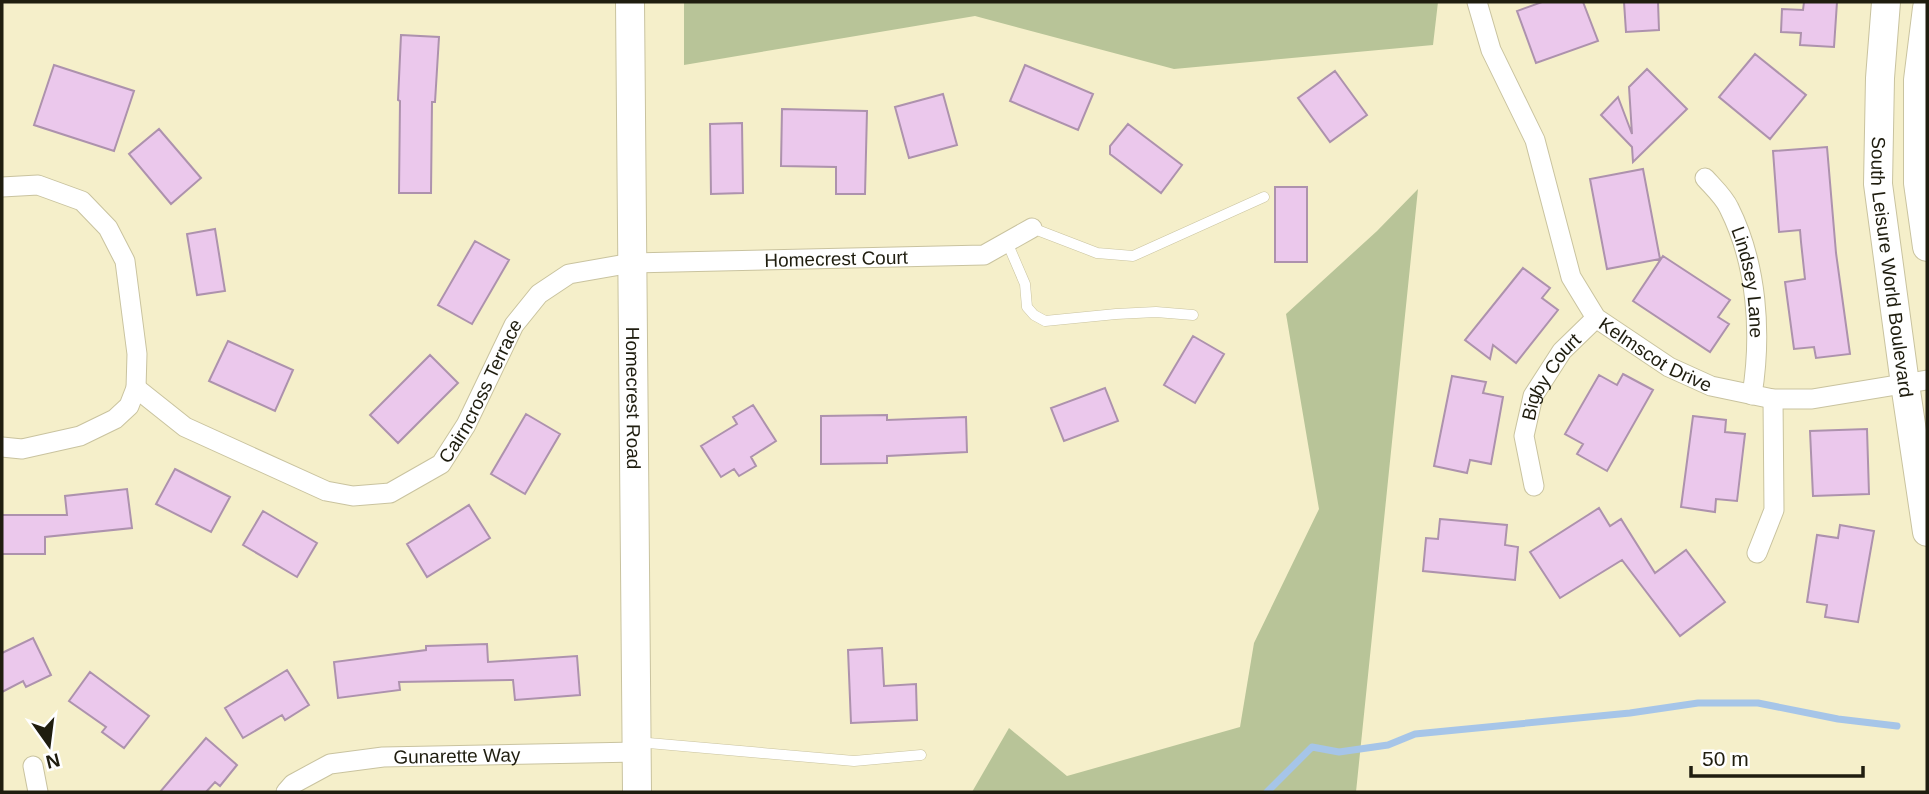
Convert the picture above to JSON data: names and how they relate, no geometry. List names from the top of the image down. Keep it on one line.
{"streets":{"street":["Homecrest Court","South Leisure World Boulevard","Lindsey Lane","Kelmscot Drive","Bigby Court","Cairncross Terrace","Homecrest Road","Gunarette Way"]},"crossings":[["Homecrest Court","Cairncross Terrace"],["Homecrest Court","Homecrest Road"],["South Leisure World Boulevard","Kelmscot Drive"],["Lindsey Lane","Kelmscot Drive"],["Kelmscot Drive","Bigby Court"],["Cairncross Terrace","Homecrest Road"],["Homecrest Road","Gunarette Way"]],"scale_bar":"50 m","north":"bottom"}
